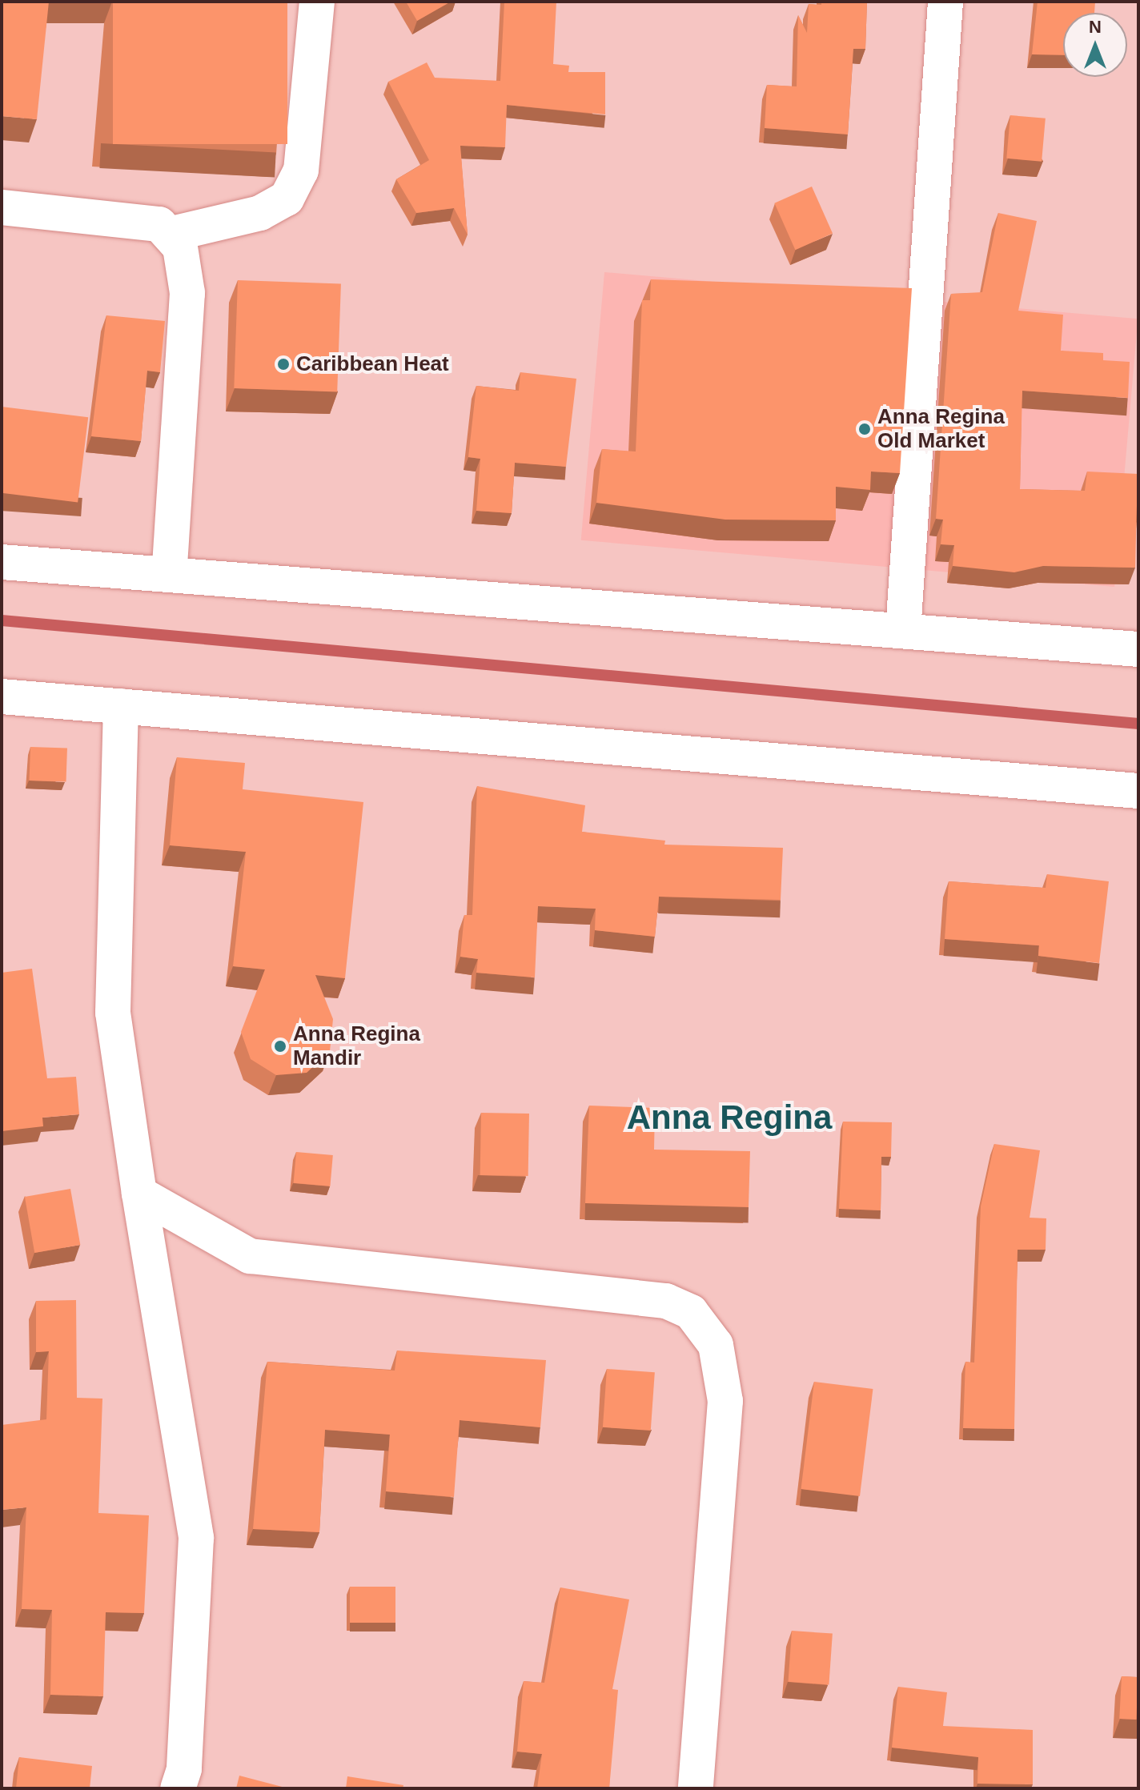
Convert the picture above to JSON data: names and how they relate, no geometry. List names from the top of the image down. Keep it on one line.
{"districts":["Anna Regina"],"places":["Caribbean Heat","Anna Regina Old Market","Anna Regina Mandir"],"north":"top"}
